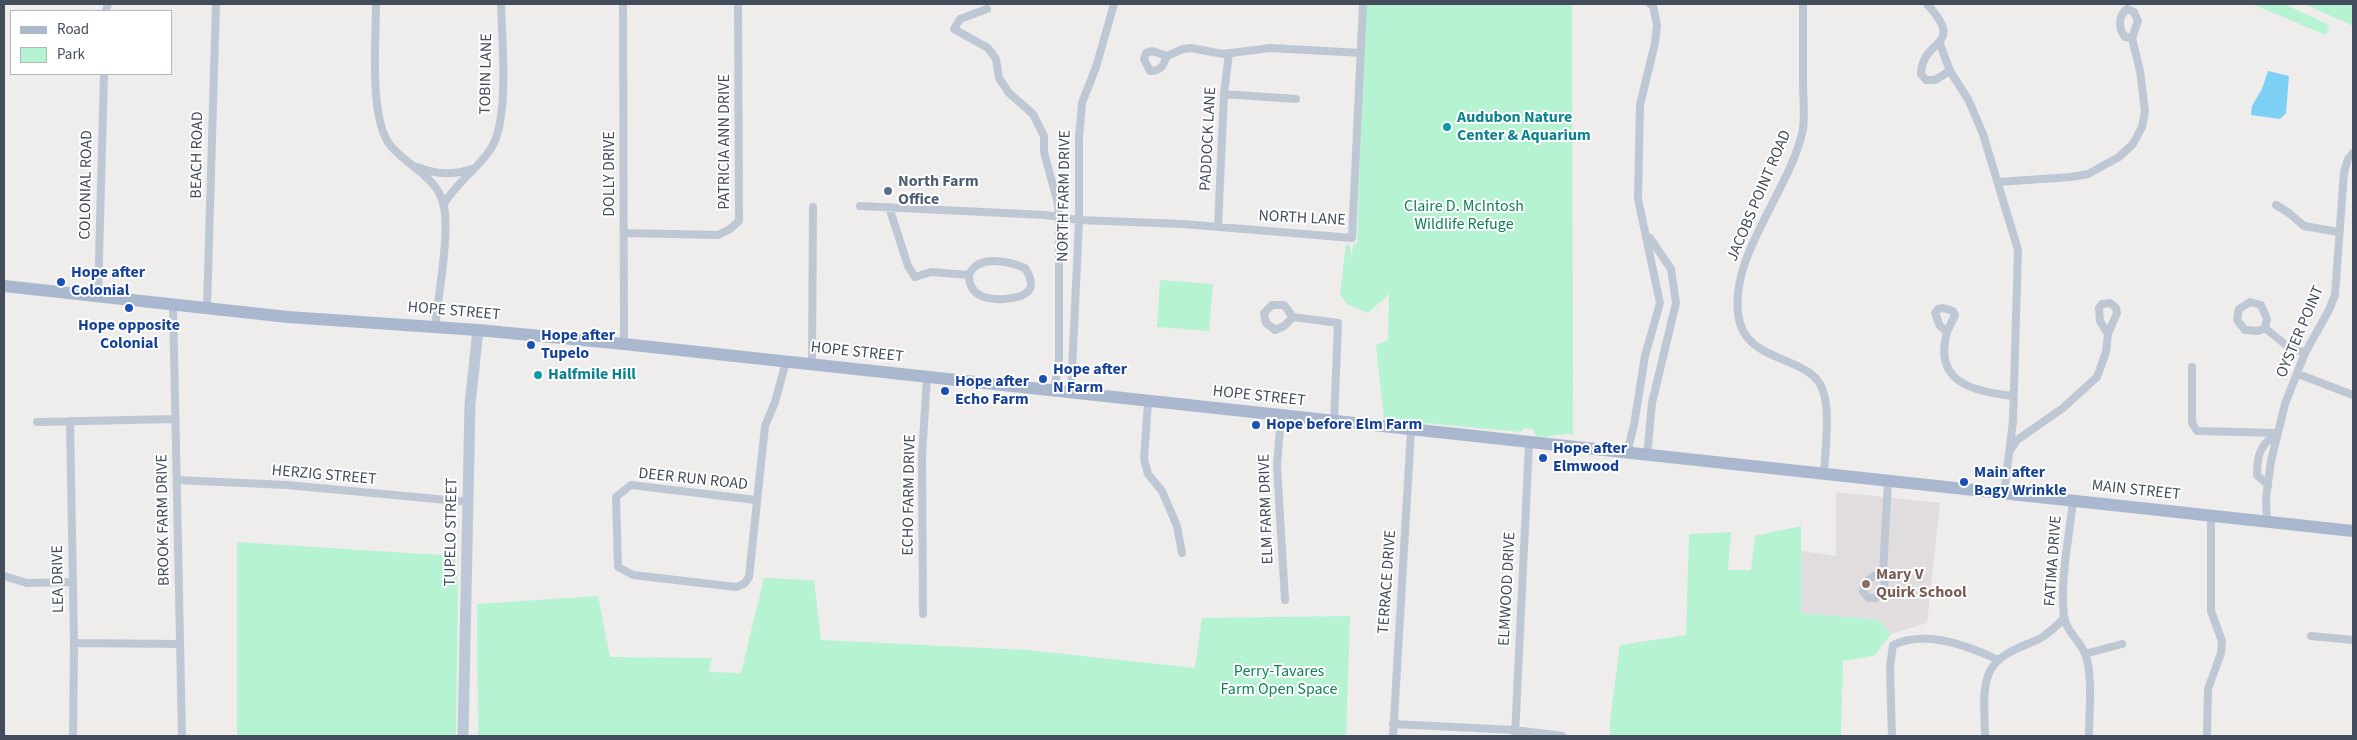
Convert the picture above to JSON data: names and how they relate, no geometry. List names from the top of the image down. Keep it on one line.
{"streets":{"main road":["HOPE STREET","MAIN STREET","TUPELO STREET"],"street":["TOBIN LANE","PADDOCK LANE","PATRICIA ANN DRIVE","BEACH ROAD","DOLLY DRIVE","COLONIAL ROAD","NORTH FARM DRIVE","JACOBS POINT ROAD","NORTH LANE","OYSTER POINT","HERZIG STREET","DEER RUN ROAD","ECHO FARM DRIVE","ELM FARM DRIVE","BROOK FARM DRIVE","FATIMA DRIVE","LEA DRIVE","TERRACE DRIVE","ELMWOOD DRIVE"]},"crossings":[["PADDOCK LANE","NORTH LANE"],["PATRICIA ANN DRIVE","DOLLY DRIVE"],["BEACH ROAD","HOPE STREET"],["DOLLY DRIVE","HOPE STREET"],["COLONIAL ROAD","HOPE STREET"],["NORTH FARM DRIVE","NORTH LANE"],["NORTH FARM DRIVE","HOPE STREET"],["JACOBS POINT ROAD","MAIN STREET"],["HOPE STREET","DEER RUN ROAD"],["HOPE STREET","MAIN STREET"],["HOPE STREET","ECHO FARM DRIVE"],["HOPE STREET","ELM FARM DRIVE"],["HOPE STREET","BROOK FARM DRIVE"],["HOPE STREET","TUPELO STREET"],["HOPE STREET","TERRACE DRIVE"],["HOPE STREET","ELMWOOD DRIVE"],["OYSTER POINT","MAIN STREET"],["HERZIG STREET","BROOK FARM DRIVE"],["HERZIG STREET","TUPELO STREET"],["MAIN STREET","FATIMA DRIVE"]],"parks":["Claire D. McIntosh Wildlife Refuge","Perry-Tavares Farm Open Space"],"places":["Audubon Nature Center & Aquarium","North Farm Office","Hope after Colonial","Hope opposite Colonial","Hope after Tupelo","Halfmile Hill","Hope after N Farm","Hope after Echo Farm","Hope before Elm Farm","Hope after Elmwood","Main after Bagy Wrinkle","Mary V Quirk School"],"legend":["Road","Park"]}
